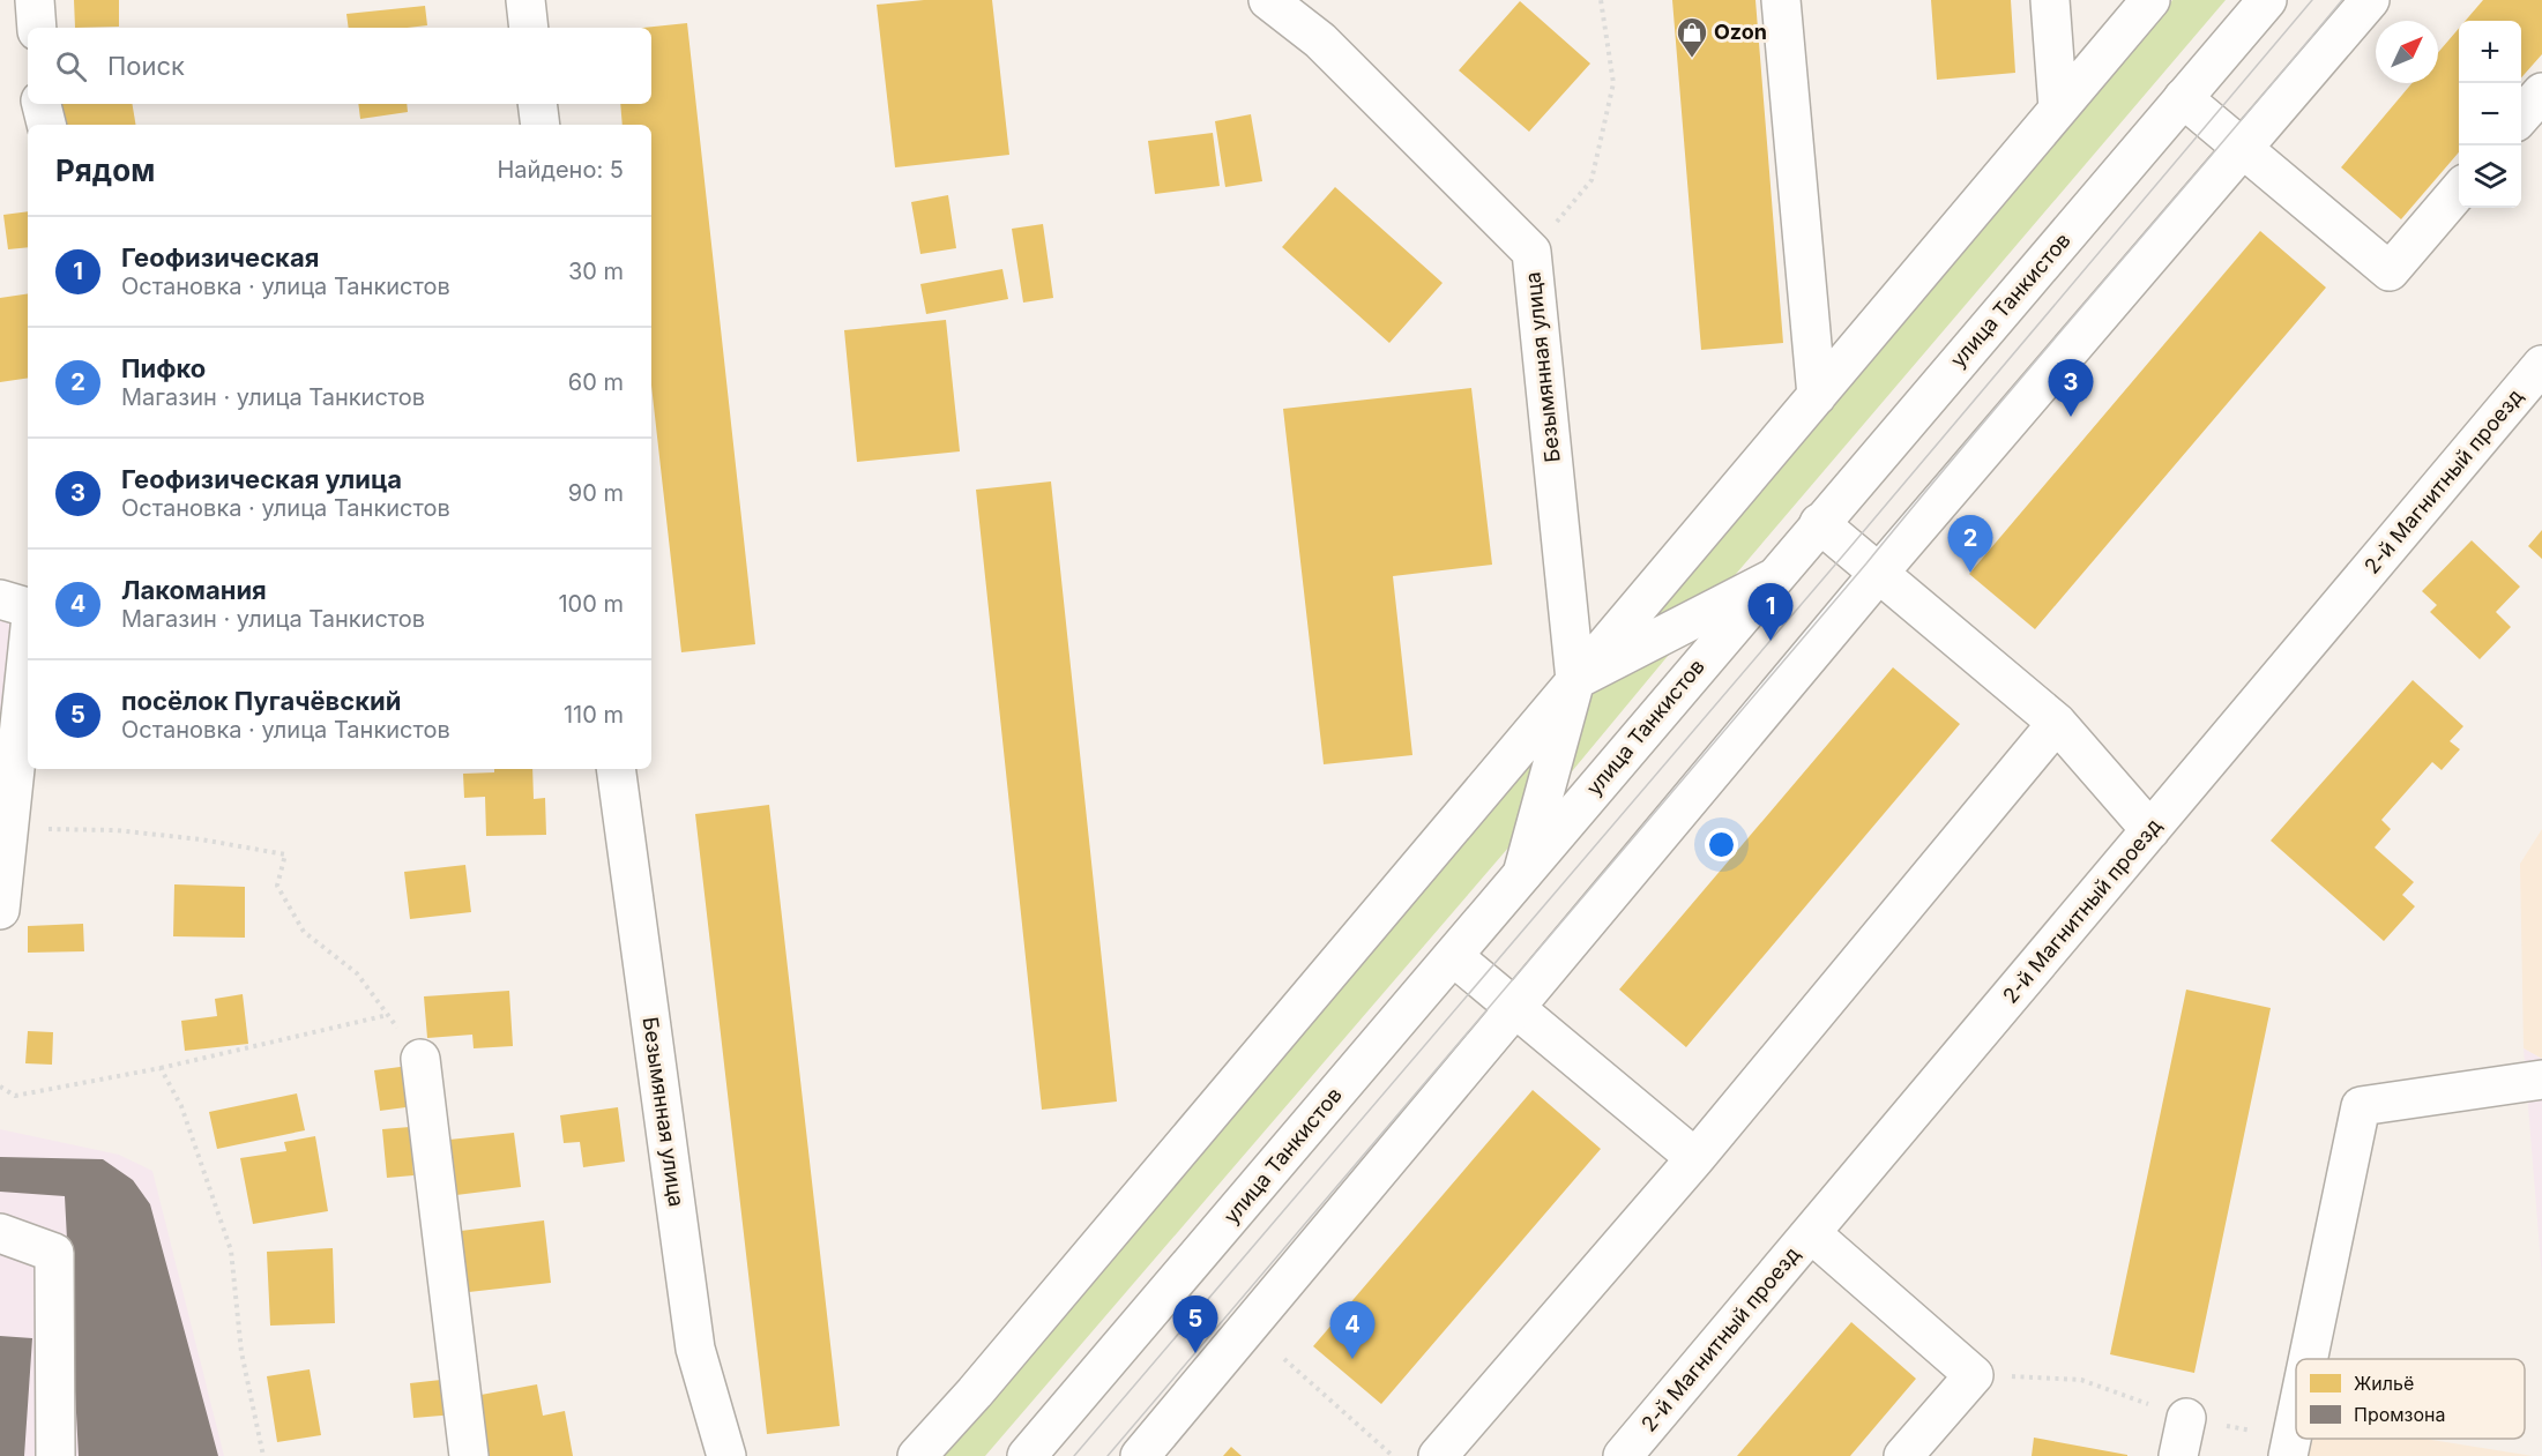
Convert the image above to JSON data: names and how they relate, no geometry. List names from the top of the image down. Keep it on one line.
{"streets":{"street":["улица Танкистов","Безымянная улица","2-й Магнитный проезд"]},"places":{"shop":["Ozon"]},"legend":["Жильё","Промзона"],"north":"top right","page":{"map_buttons":["+","−"],"search":"Поиск","heading":["Рядом","Найдено: 5"],"list":[{"mark":"1","name":"Геофизическая","note":"Остановка · улица Танкистов","value":"30 m"},{"mark":"2","name":"Пифко","note":"Магазин · улица Танкистов","value":"60 m"},{"mark":"3","name":"Геофизическая улица","note":"Остановка · улица Танкистов","value":"90 m"},{"mark":"4","name":"Лакомания","note":"Магазин · улица Танкистов","value":"100 m"},{"mark":"5","name":"посёлок Пугачёвский","note":"Остановка · улица Танкистов","value":"110 m"}],"pins":["3","2","1","5","4"]}}
